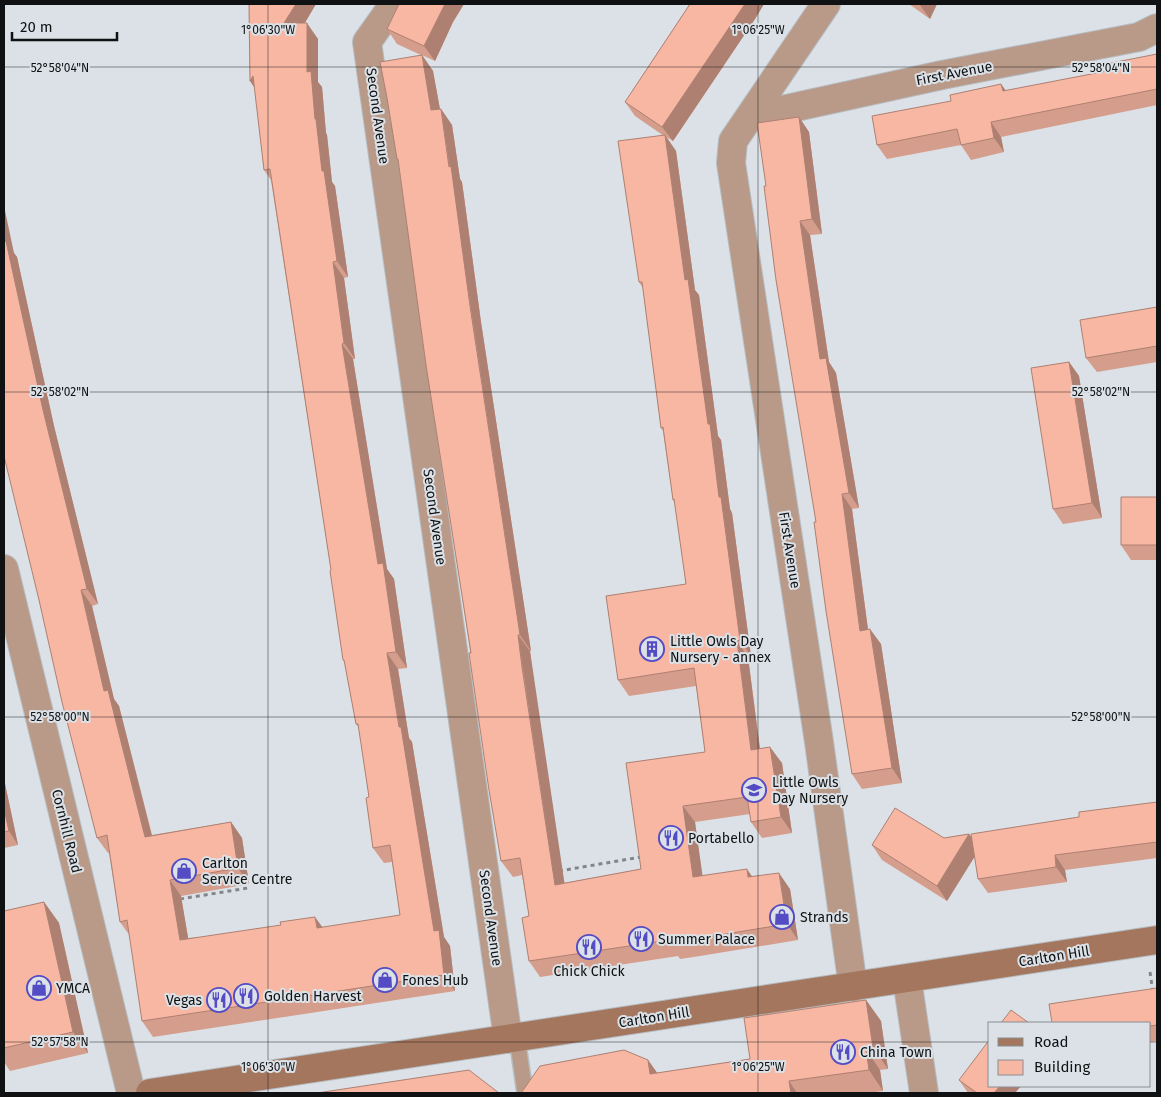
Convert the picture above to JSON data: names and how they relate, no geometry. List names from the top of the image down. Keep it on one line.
{"streets":{"main road":["Carlton Hill"],"street":["First Avenue","Second Avenue","Cornhill Road"]},"crossings":[["First Avenue","Carlton Hill"],["Second Avenue","Carlton Hill"]],"places":{"building":["Little Owls Day Nursery - annex"],"school or university":["Little Owls Day Nursery"],"restaurant":["Portabello","Summer Palace","Chick Chick","Golden Harvest","Vegas","China Town"],"shop":["Carlton Service Centre","Strands","Fones Hub","YMCA"]},"legend":["Road","Building"],"scale_bar":"20 m","coordinates":["1°06'30\"W","1°06'25\"W","52°58'04\"N","52°58'02\"N","52°58'00\"N","52°57'58\"N"]}
